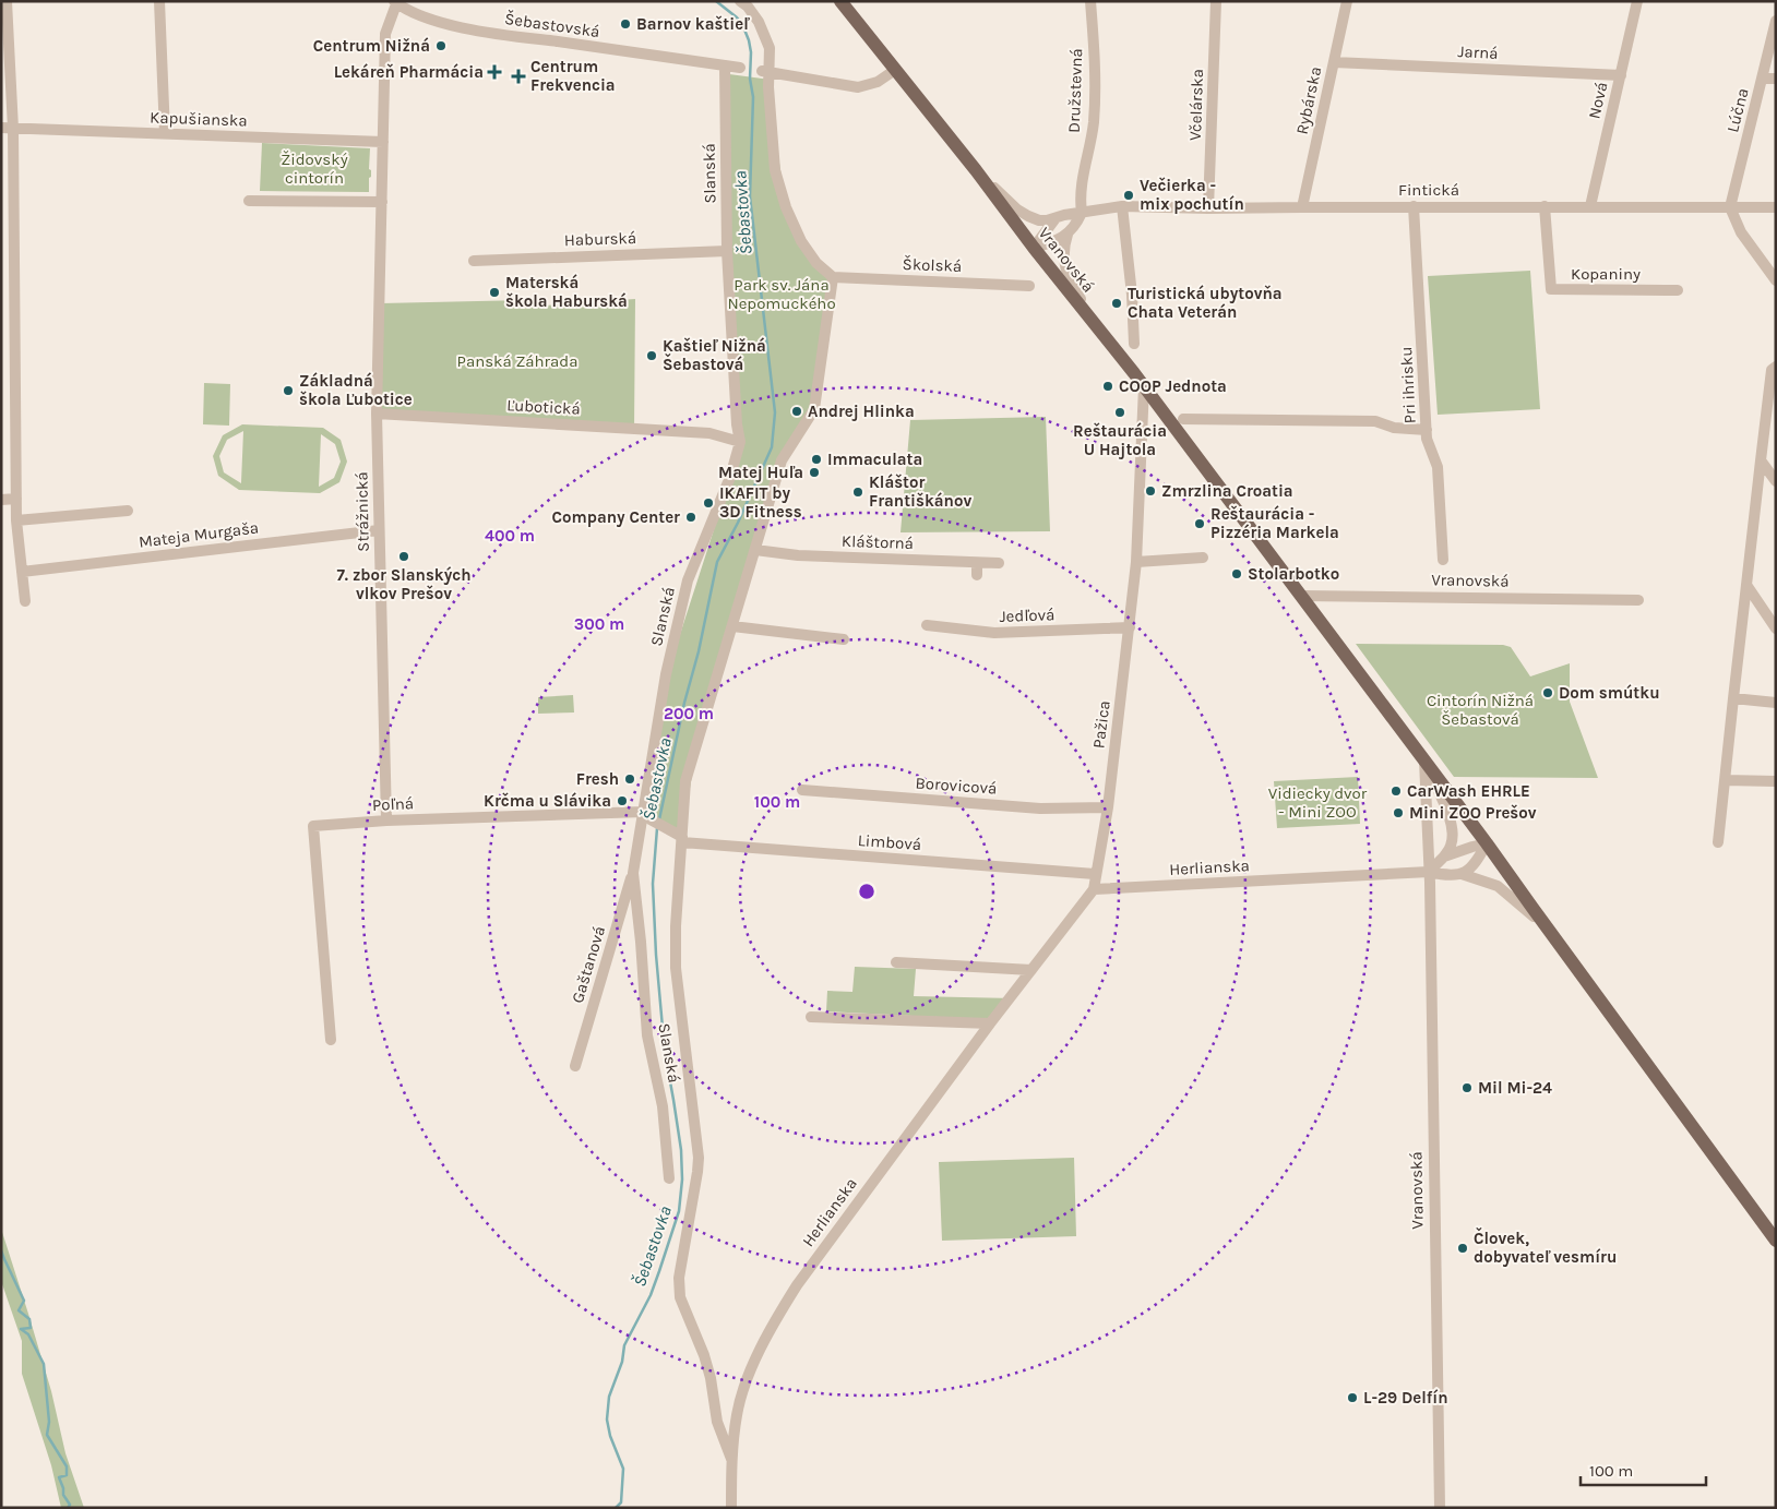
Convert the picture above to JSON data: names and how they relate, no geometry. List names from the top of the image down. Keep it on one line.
{"streets":{"main road":["Vranovská"],"street":["Šebastovská","Jarná","Družstevná","Rybárska","Nová","Včelárska","Lúčna","Kapušianska","Slanská","Fintická","Haburská","Školská","Kopaniny","Pri ihrisku","Ľubotická","Strážnická","Mateja Murgaša","Kláštorná","Jedľová","Pažica","Borovicová","Poľná","Limbová","Herlianska","Gaštanová"]},"crossings":[["Šebastovská","Slanská"],["Šebastovská","Strážnická"],["Jarná","Rybárska"],["Jarná","Nová"],["Družstevná","Fintická"],["Rybárska","Fintická"],["Nová","Fintická"],["Včelárska","Fintická"],["Lúčna","Fintická"],["Kapušianska","Strážnická"],["Slanská","Haburská"],["Slanská","Školská"],["Slanská","Ľubotická"],["Slanská","Kláštorná"],["Slanská","Poľná"],["Slanská","Limbová"],["Slanská","Herlianska"],["Slanská","Gaštanová"],["Fintická","Vranovská"],["Fintická","Kopaniny"],["Fintická","Pri ihrisku"],["Vranovská","Pažica"],["Vranovská","Herlianska"],["Ľubotická","Strážnická"],["Strážnická","Mateja Murgaša"],["Strážnická","Poľná"],["Jedľová","Pažica"],["Pažica","Borovicová"],["Pažica","Limbová"],["Pažica","Herlianska"]],"water":["Šebastovka"],"parks":["Židovský cintorín","Park sv. Jána Nepomuckého","Panská Záhrada","Cintorín Nižná Šebastová","Vidiecky dvor - Mini ZOO"],"places":{"other":["Barnov kaštieľ","Centrum Nižná","Večierka - mix pochutín","Materská škola Haburská","Turistická ubytovňa Chata Veterán","Kaštieľ Nižná Šebastová","COOP Jednota","Základná škola Ľubotice","Andrej Hlinka","Reštaurácia U Hajtola","Immaculata","Matej Huľa","Zmrzlina Croatia","Kláštor Františkánov","IKAFIT by 3D Fitness","Company Center","Reštaurácia - Pizzéria Markela","7. zbor Slanských vlkov Prešov","Stolarbotko","Dom smútku","Fresh","CarWash EHRLE","Krčma u Slávika","Mini ZOO Prešov","Mil Mi-24","Človek, dobyvateľ vesmíru","L-29 Delfín"],"health":["Lekáreň Pharmácia","Centrum Frekvencia"]},"scale_bar":"100 m","rings":["400 m","300 m","200 m","100 m"]}
